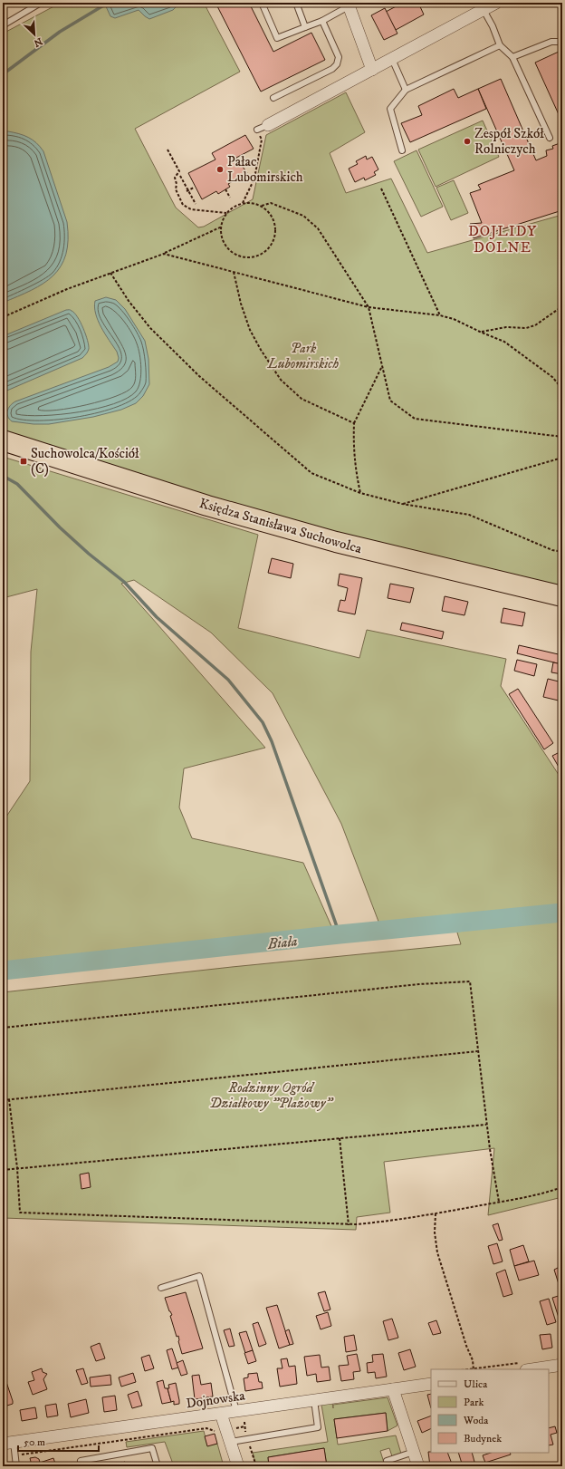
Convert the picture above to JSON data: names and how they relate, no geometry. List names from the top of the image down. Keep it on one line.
{"streets":{"highway":["Księdza Stanisława Suchowolca"],"street":["Dojnowska"]},"districts":["DOJLIDY DOLNE"],"water":["Biała"],"parks":["Park Lubomirskich","Rodzinny Ogród Działkowy \"Plażowy\""],"places":{"other":["Zespół Szkół Rolniczych","Pałac Lubomirskich"],"transit":["Suchowolca/Kościół (C)"]},"legend":["Ulica","Park","Woda","Budynek"],"scale_bar":"50 m","north":"bottom right"}
